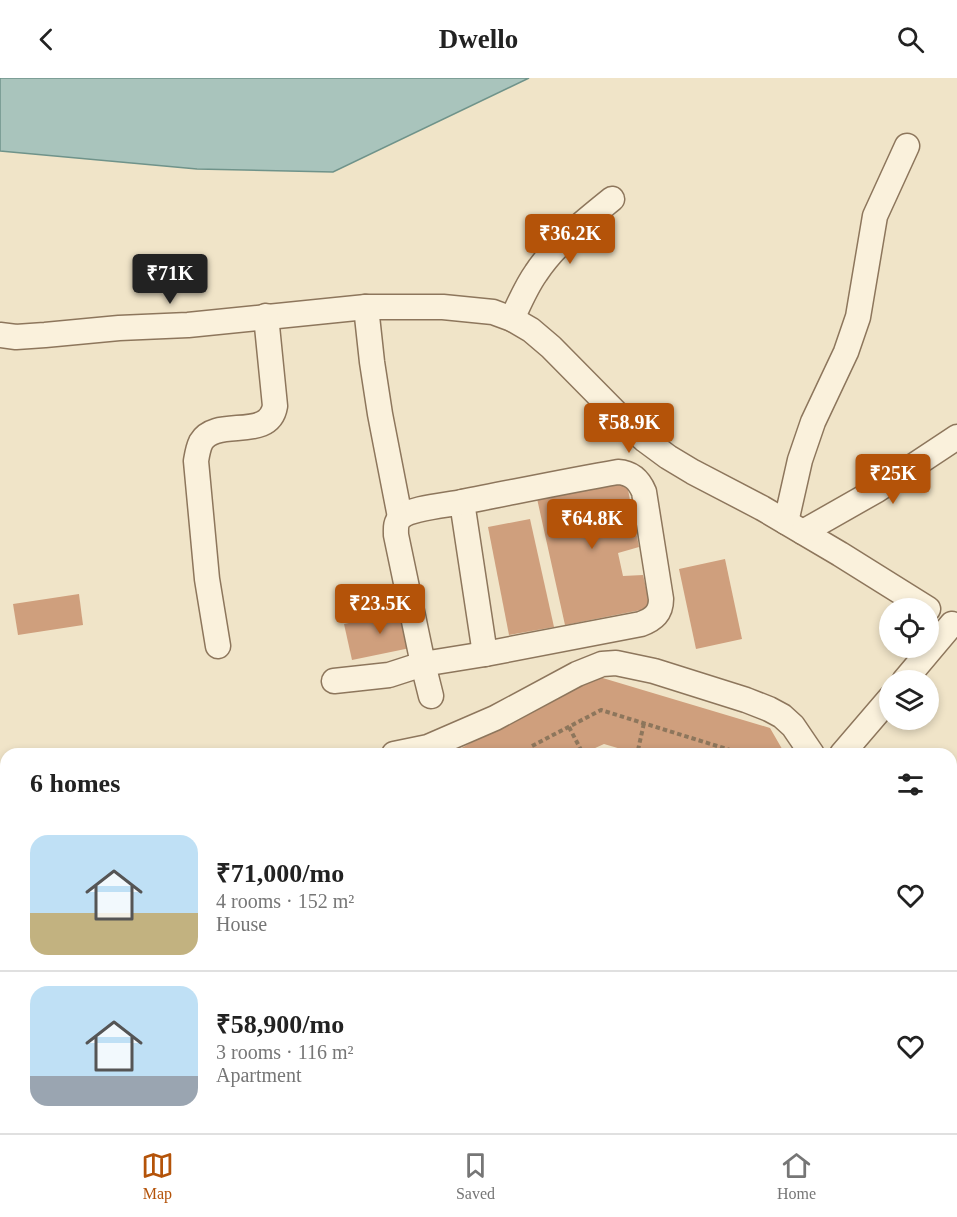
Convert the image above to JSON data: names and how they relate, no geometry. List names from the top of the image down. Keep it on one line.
{"page":{"header":"Dwello","price":["₹36.2K","₹71K","₹58.9K","₹25K","₹64.8K","₹23.5K"],"heading":"6 homes","list":[{"name":"₹71,000/mo","note":"4 rooms · 152 m² · House"},{"name":"₹58,900/mo","note":"3 rooms · 116 m² · Apartment"}],"tabs":["Map","Saved","Home"]}}
